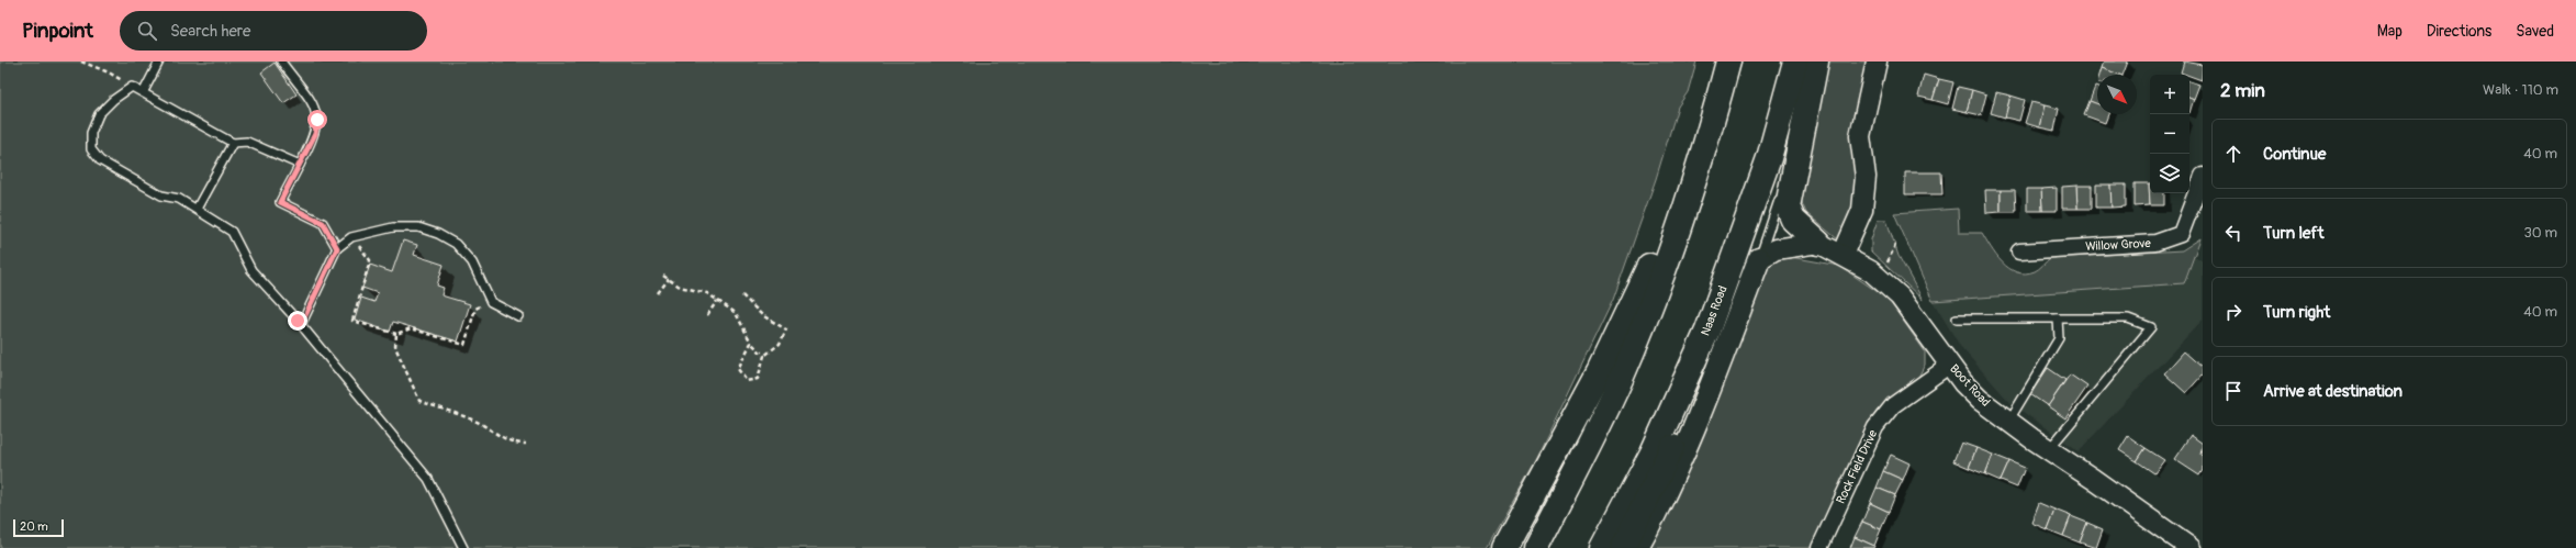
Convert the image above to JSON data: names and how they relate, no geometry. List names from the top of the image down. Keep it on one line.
{"streets":{"highway":["Naas Road"],"street":["Willow Grove","Boot Road","Rock Field Drive"]},"crossings":[["Boot Road","Rock Field Drive"]],"scale_bar":"20 m","north":"bottom right","page":{"header":"Pinpoint","search":"Search here","nav":["Map","Directions","Saved"],"heading":["2 min","Walk · 110 m"],"map_buttons":["+","−"],"list":[["Continue","40 m"],["Turn left","30 m"],["Turn right","40 m"],"Arrive at destination"],"scale":"20 m"}}
